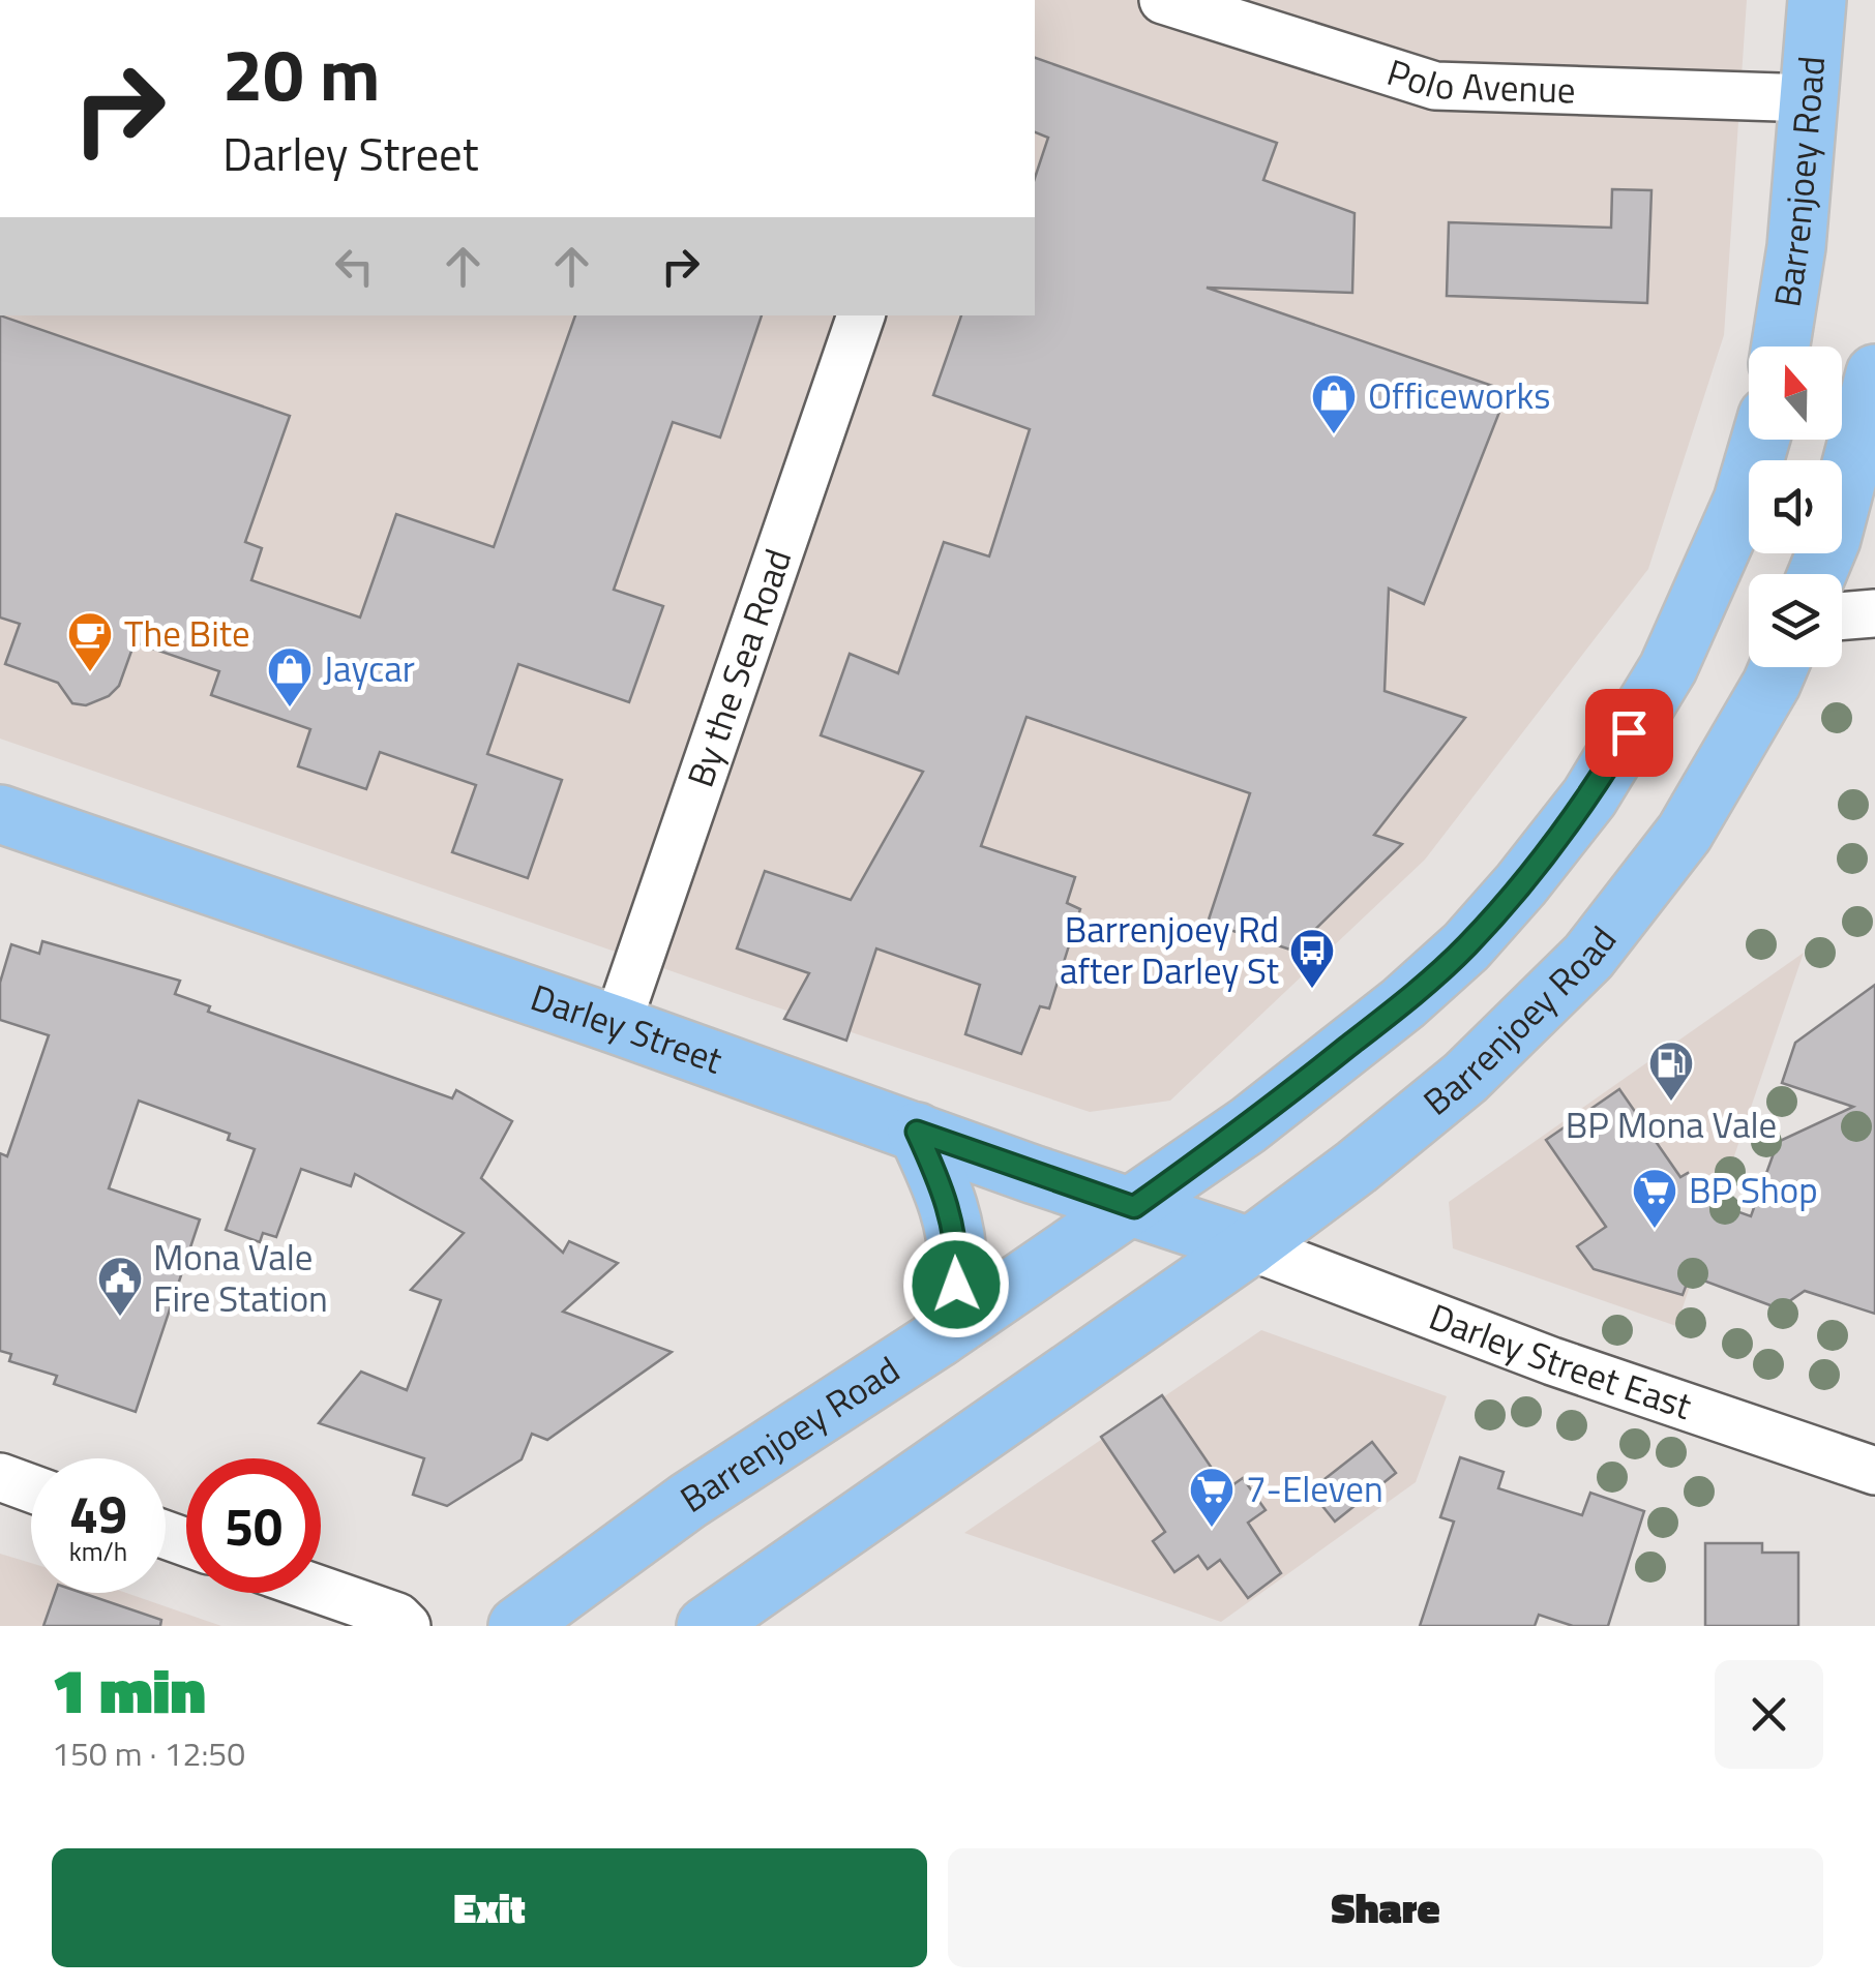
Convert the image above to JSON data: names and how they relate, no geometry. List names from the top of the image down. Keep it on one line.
{"streets":{"main road":["Barrenjoey Road","Darley Street"],"street":["Polo Avenue","By the Sea Road","Darley Street East"]},"crossings":[["Polo Avenue","Barrenjoey Road"],["Barrenjoey Road","Darley Street"],["Barrenjoey Road","Darley Street East"],["By the Sea Road","Darley Street"],["Darley Street","Darley Street East"]],"places":{"shop":["Officeworks","Jaycar"],"cafe":["The Bite"],"bus stop":["Barrenjoey Rd after Darley St"],"fuel station":["BP Mona Vale"],"supermarket":["BP Shop","7-Eleven"],"public building":["Mona Vale Fire Station"]},"north":"top","page":{"turn":["20 m","Darley Street"],"speed":"49 km/h","limit":"50","heading":["1 min","150 m · 12:50"],"buttons":["Exit","Share"]}}
